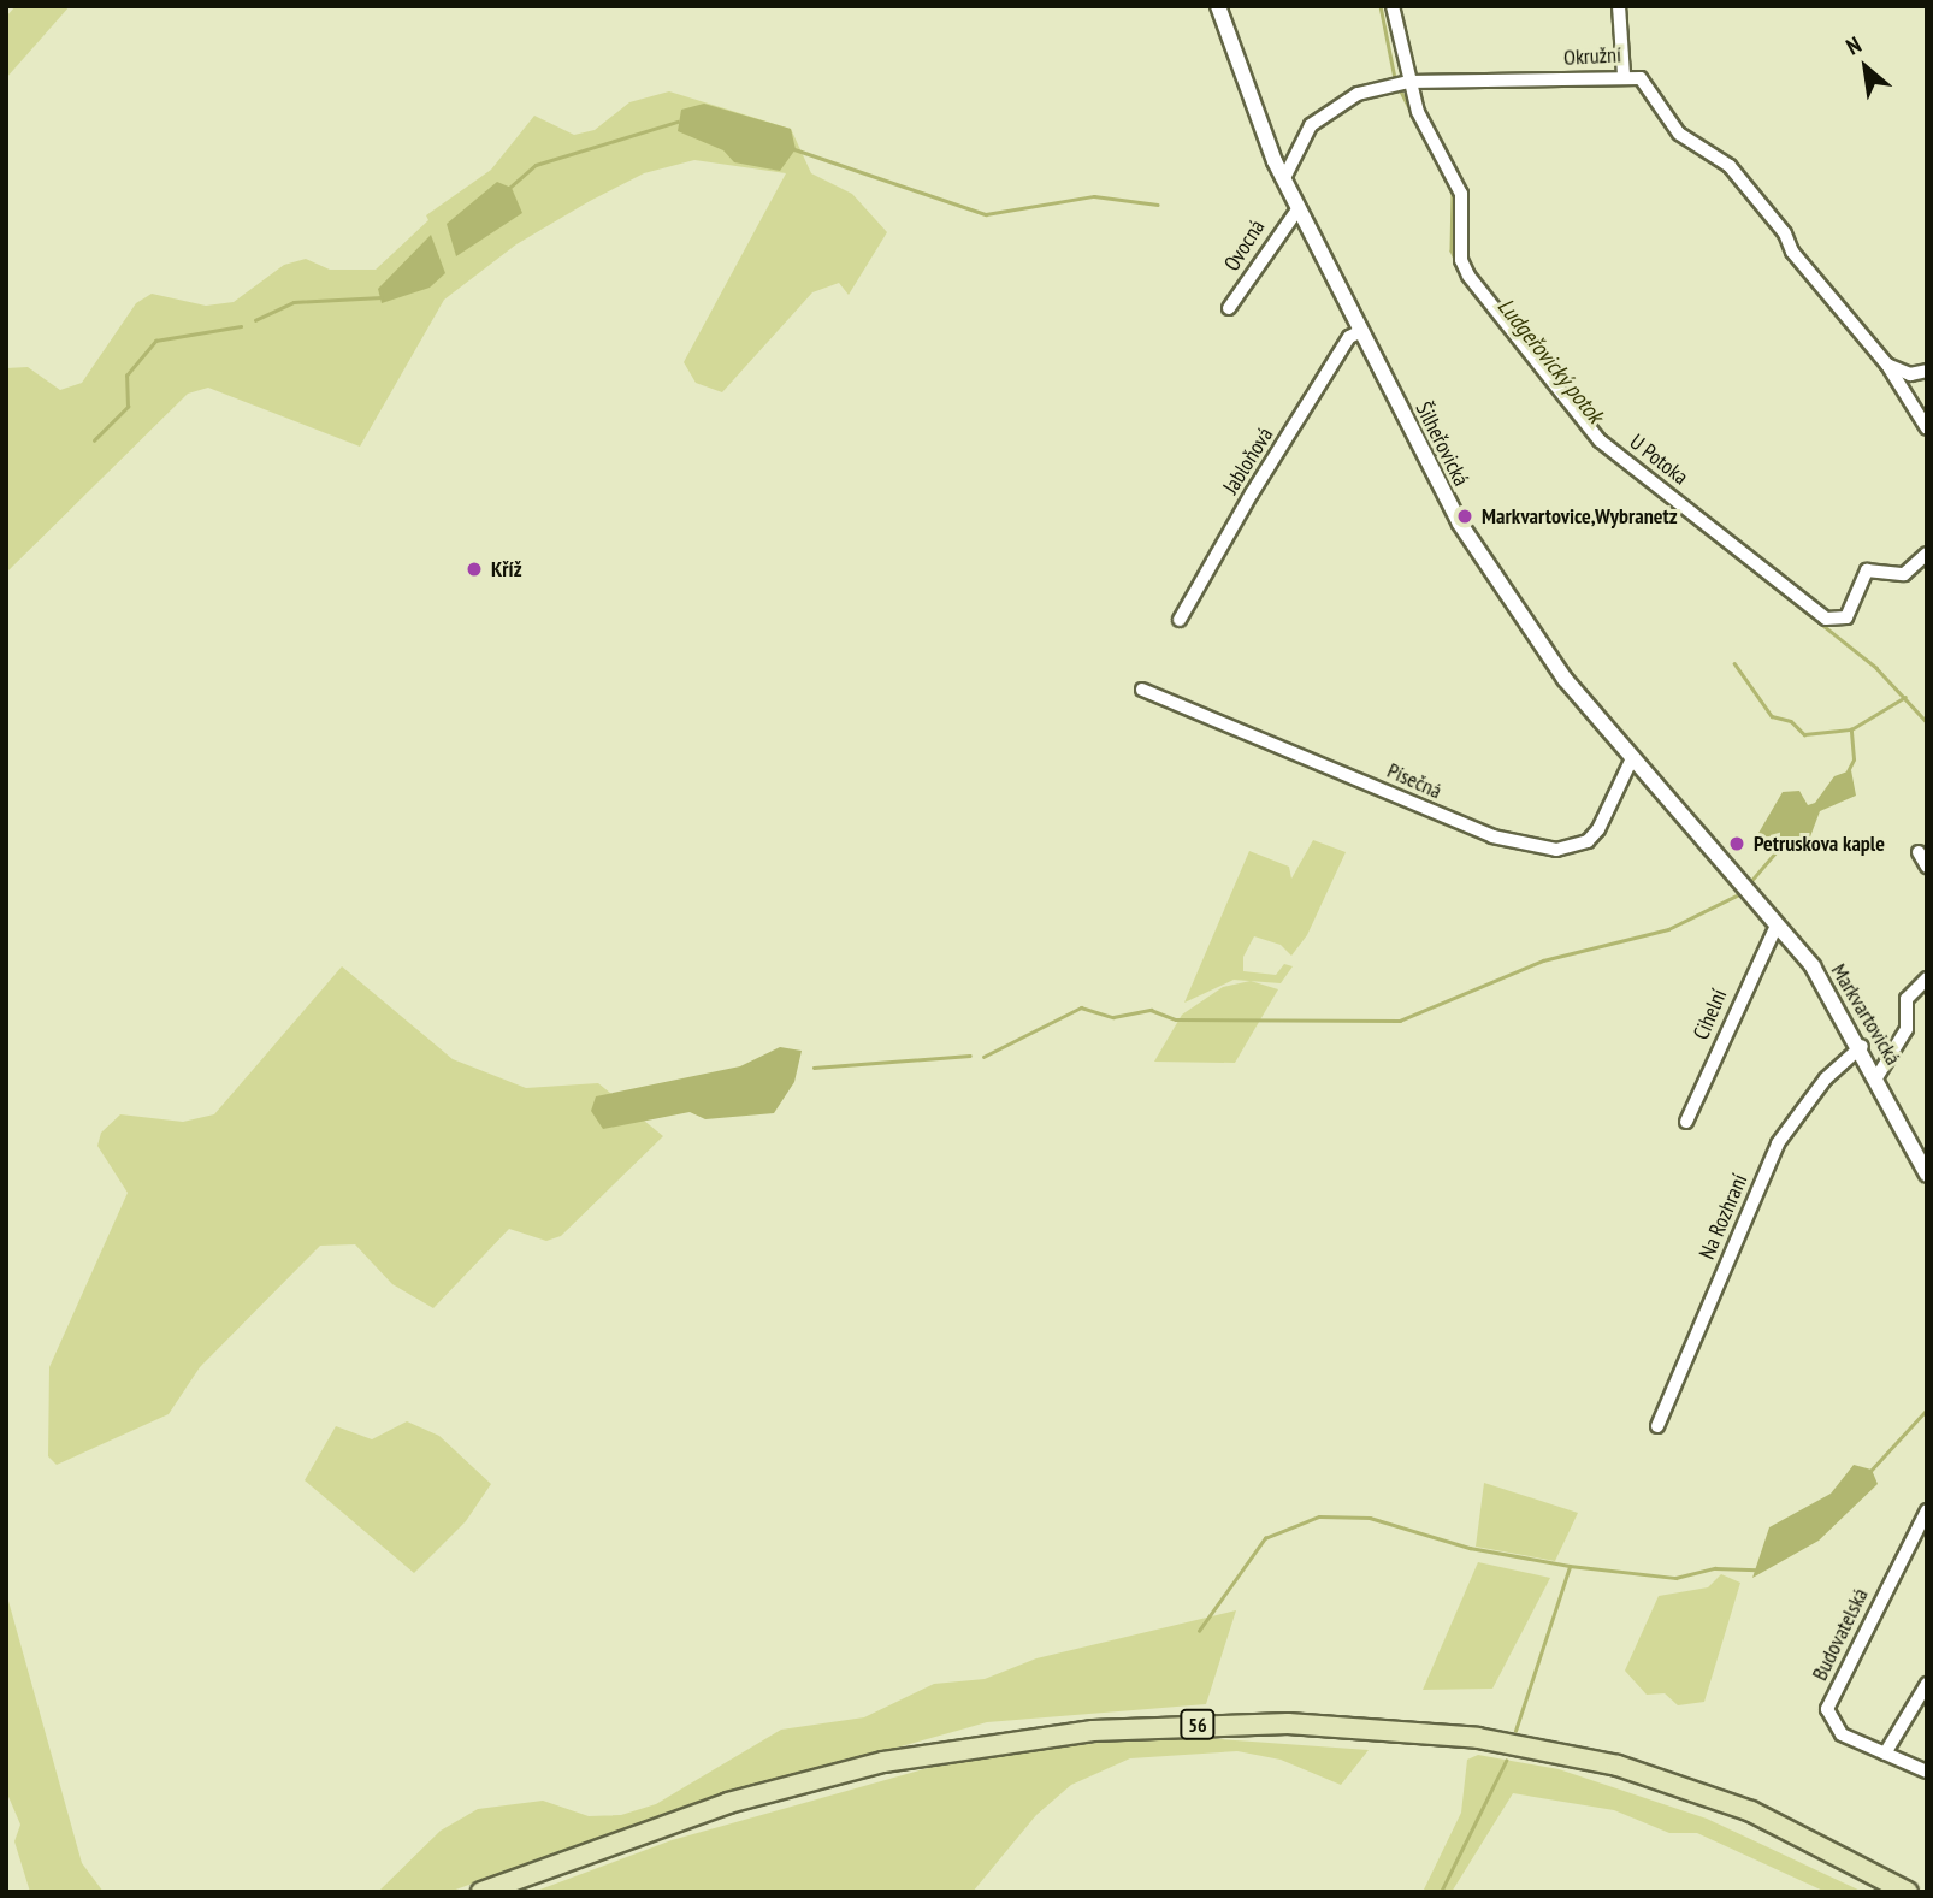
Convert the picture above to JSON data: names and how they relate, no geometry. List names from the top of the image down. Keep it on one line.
{"streets":{"main road":["56"],"street":["Okružní","Ovocná","Šilheřovická","U Potoka","Jabloňová","Písečná","Cihelní","Markvartovická","Na Rozhraní","Budovatelská"]},"crossings":[["Okružní","Šilheřovická"],["Okružní","U Potoka"],["Ovocná","Šilheřovická"],["Šilheřovická","Jabloňová"],["Šilheřovická","Písečná"],["Šilheřovická","Cihelní"],["Šilheřovická","Markvartovická"],["Markvartovická","Na Rozhraní"]],"water":["Ludgeřovický potok"],"places":["Markvartovice,Wybranetz","Kříž","Petruskova kaple"],"north":"top left"}
